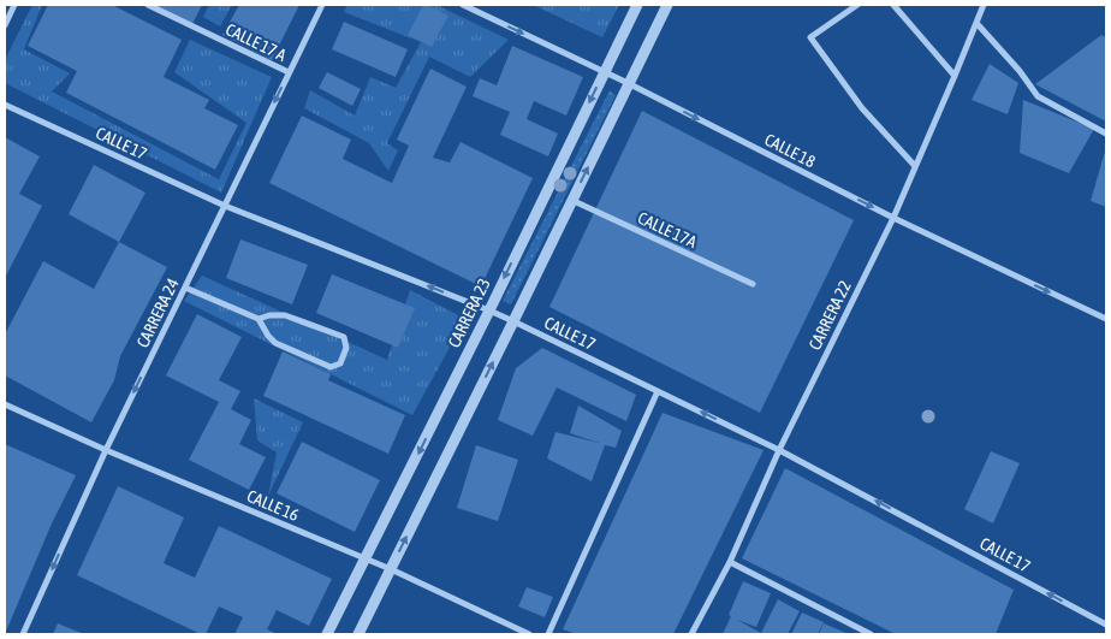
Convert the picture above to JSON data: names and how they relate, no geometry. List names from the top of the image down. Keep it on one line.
{"streets":{"street":["CALLE 17 A","CALLE 17","CALLE 18","CALLE 17A","CARRERA 24","CARRERA 23","CARRERA 22","CALLE 16"]},"crossings":[["CALLE 17 A","CARRERA 24"],["CALLE 17","CARRERA 24"],["CALLE 17","CARRERA 23"],["CALLE 17","CARRERA 22"],["CALLE 18","CARRERA 23"],["CALLE 18","CARRERA 22"],["CARRERA 24","CALLE 16"],["CARRERA 23","CALLE 16"]],"one_way":["CALLE 17","CALLE 18","CARRERA 24"]}
